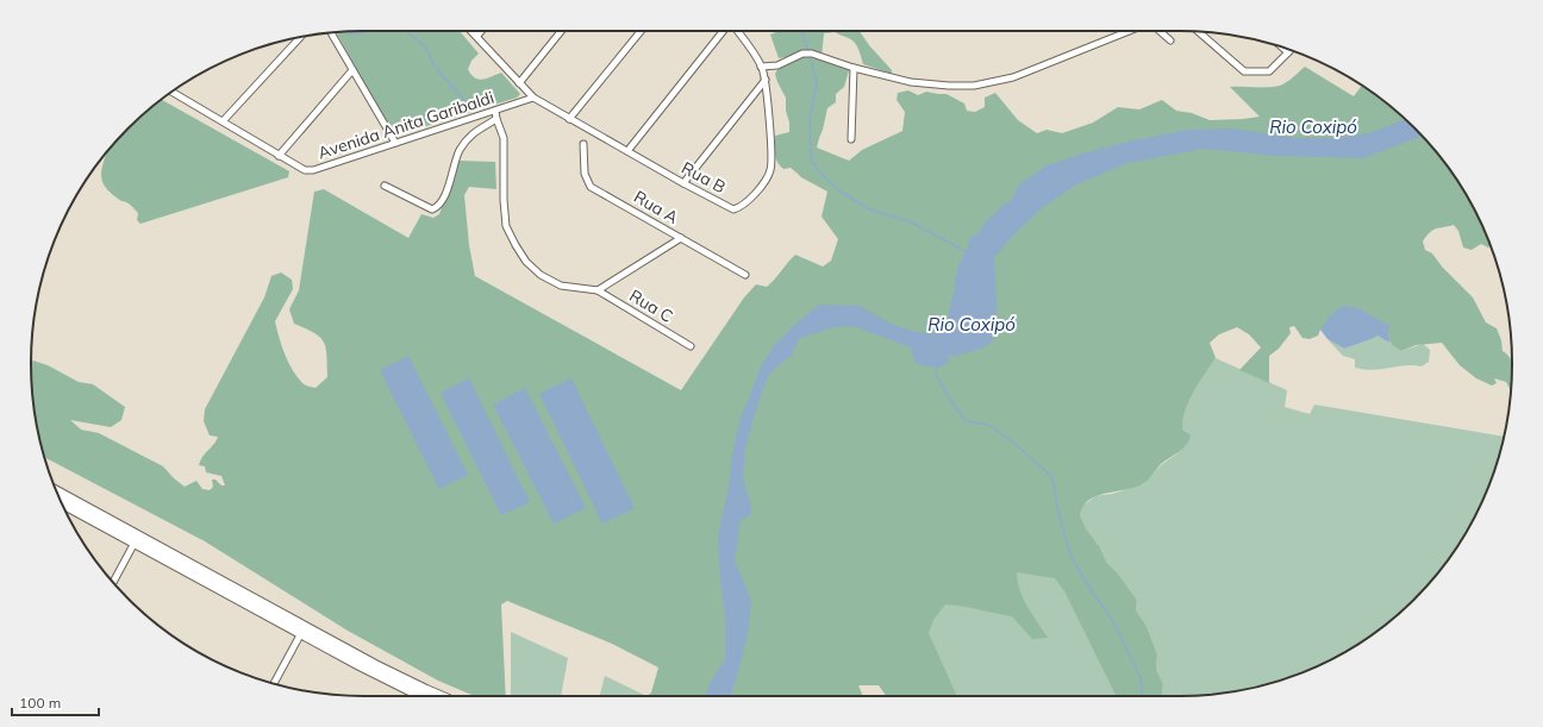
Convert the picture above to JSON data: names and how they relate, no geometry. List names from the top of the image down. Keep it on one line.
{"streets":{"street":["Avenida Anita Garibaldi","Rua B","Rua A","Rua C"]},"crossings":[["Avenida Anita Garibaldi","Rua B"]],"water":["Rio Coxipó"],"scale_bar":"100 m"}
